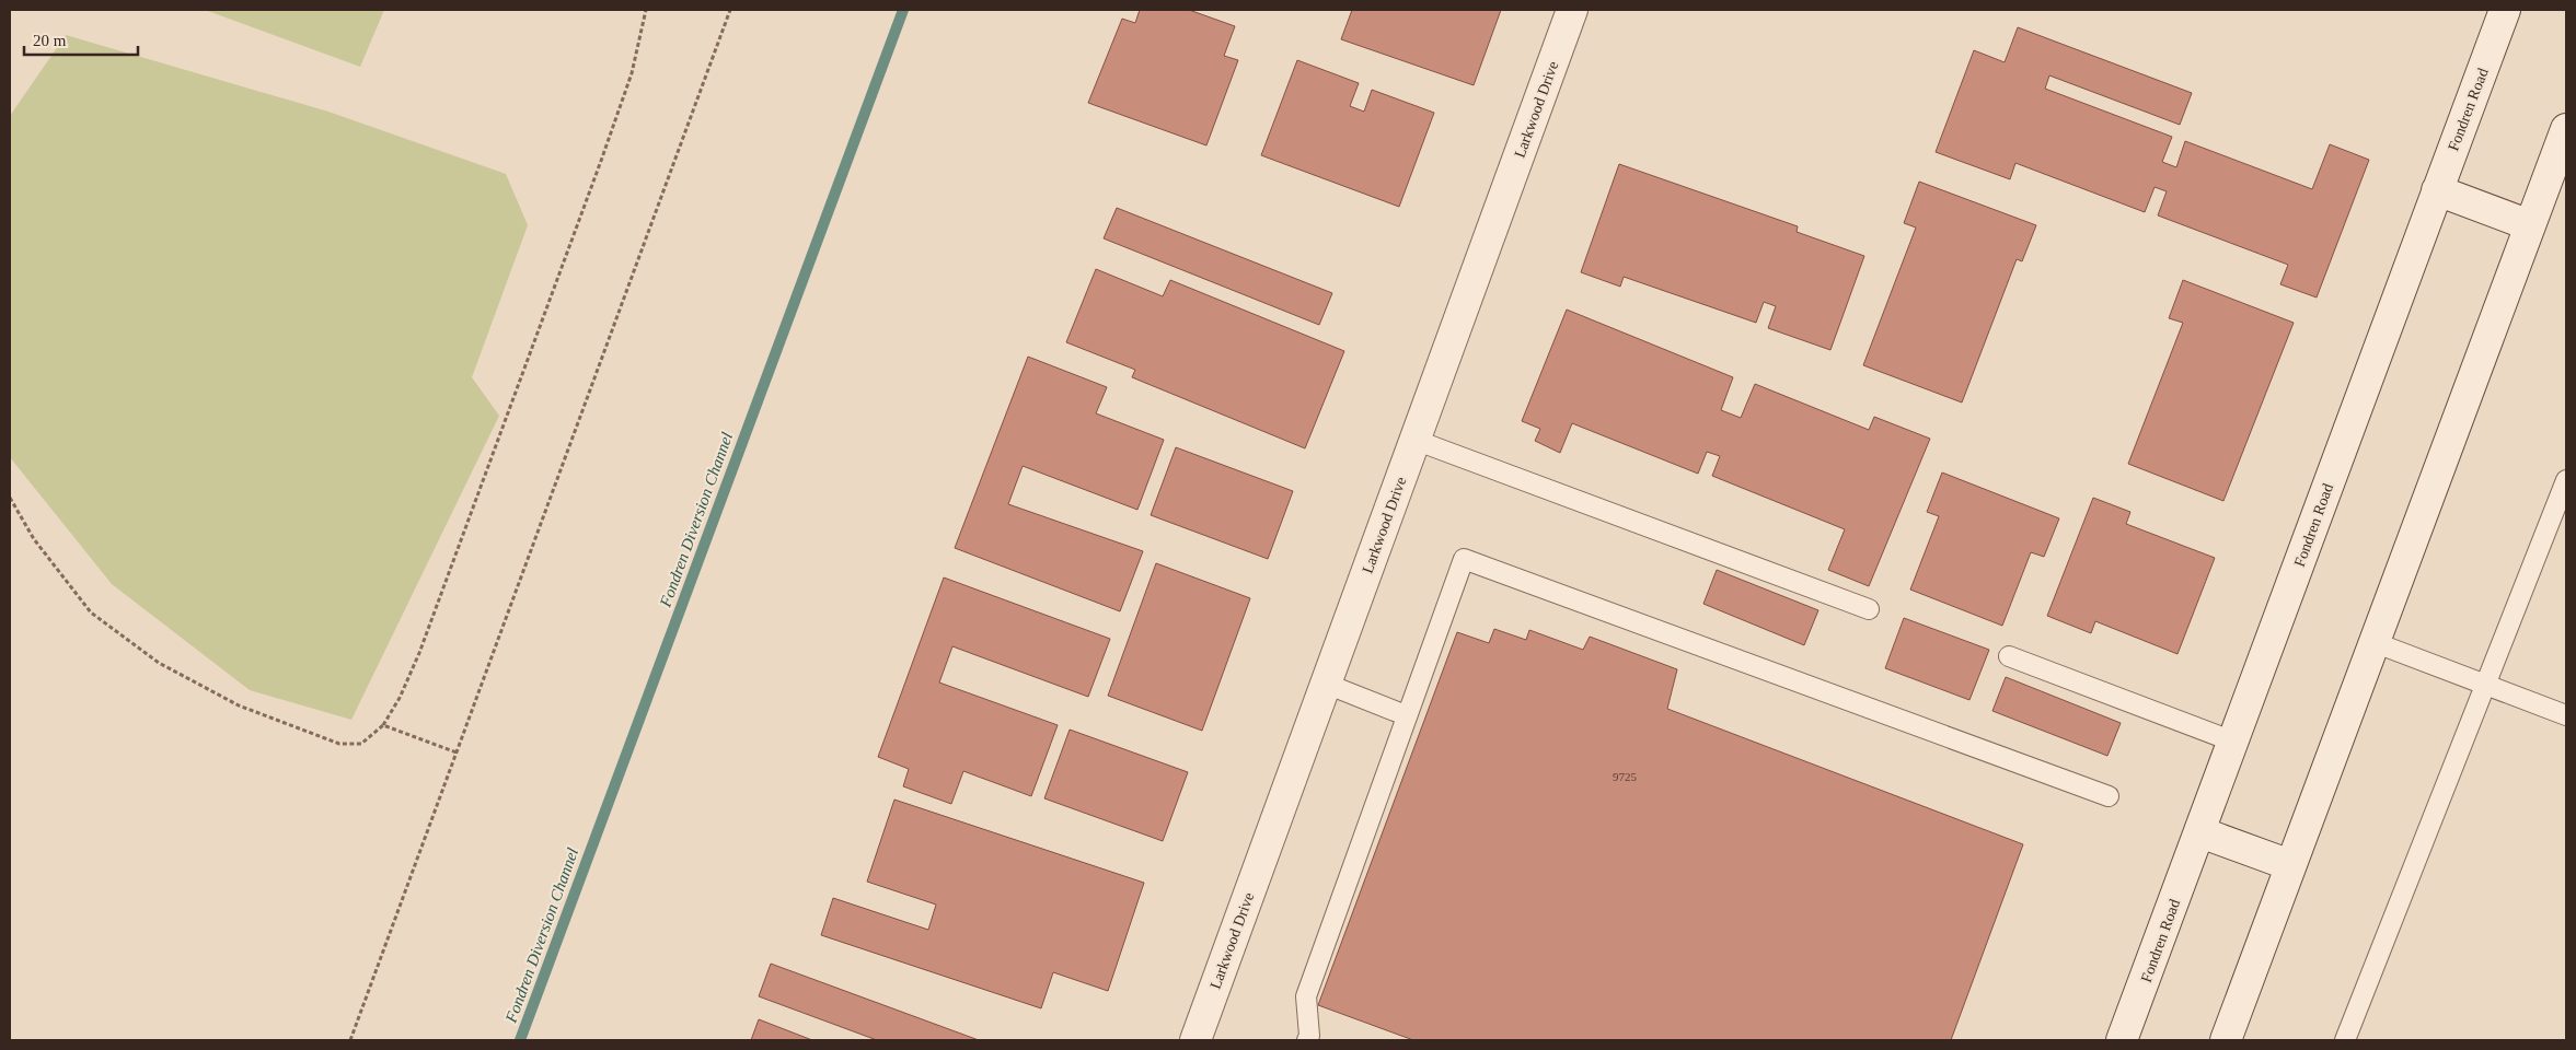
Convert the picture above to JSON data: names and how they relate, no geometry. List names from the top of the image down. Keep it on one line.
{"streets":{"main road":["Larkwood Drive","Fondren Road"]},"water":["Fondren Diversion Channel"],"house_numbers":["9725"],"scale_bar":"20 m"}
